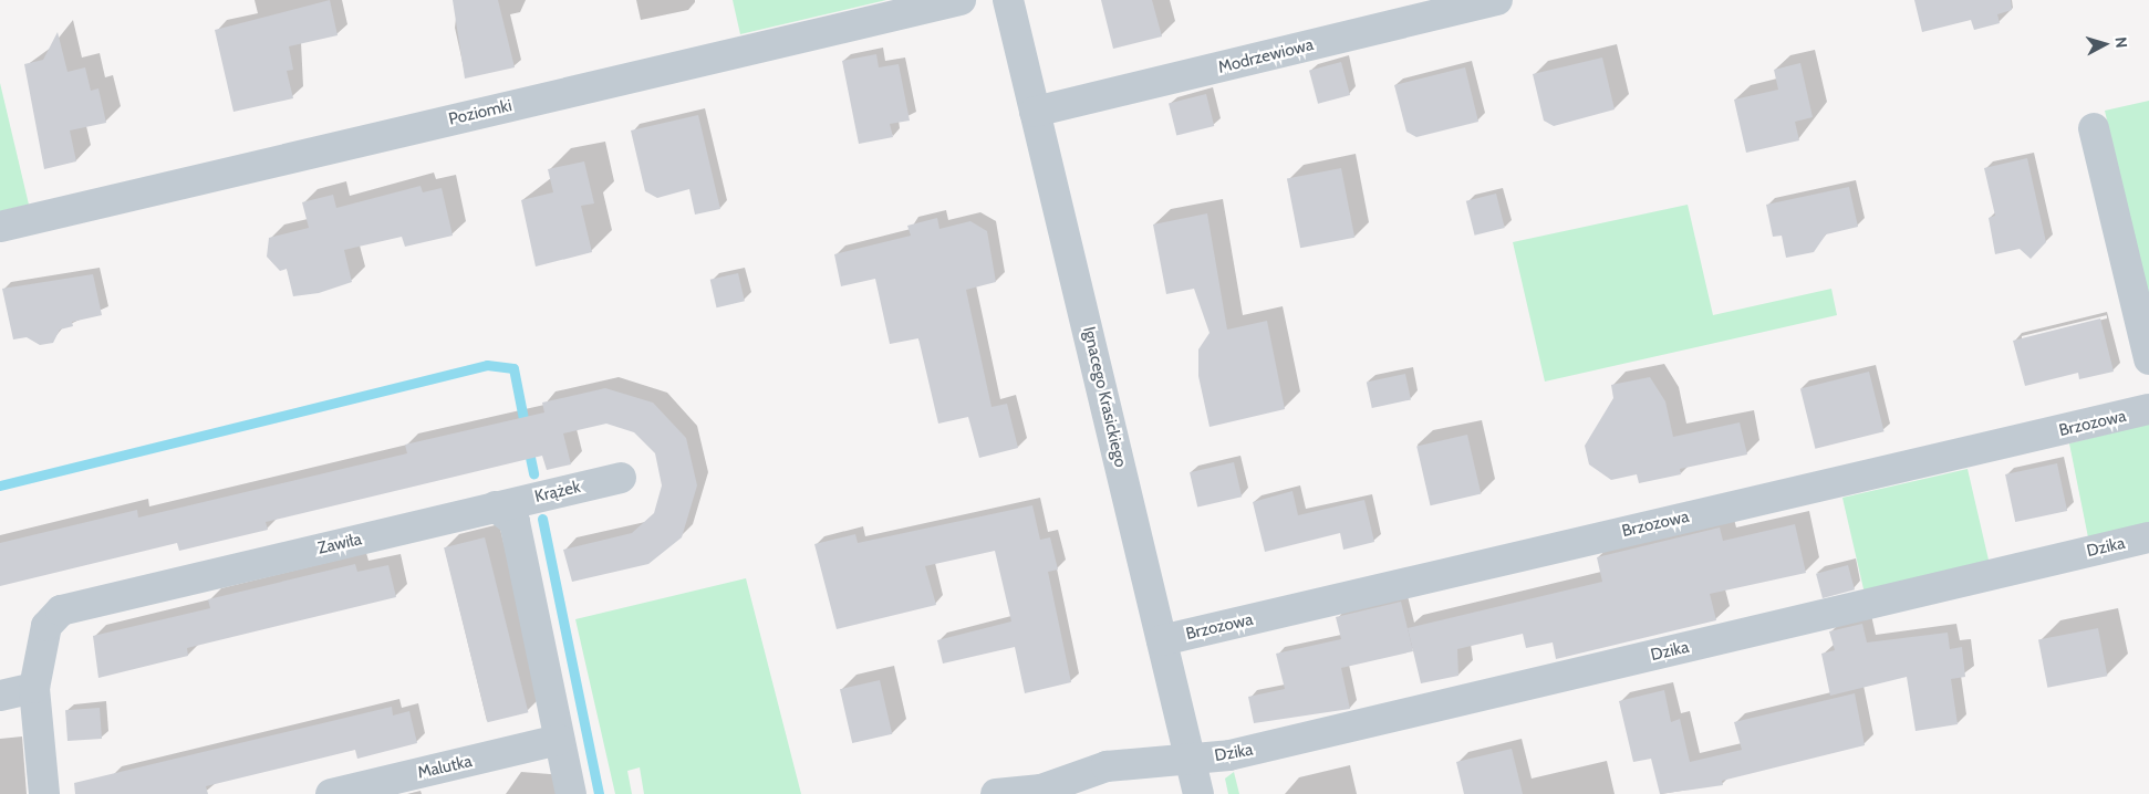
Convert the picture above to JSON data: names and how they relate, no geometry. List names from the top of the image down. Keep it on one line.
{"streets":{"street":["Modrzewiowa","Poziomki","Ignacego Krasickiego","Brzozowa","Krążek","Zawiła","Dzika","Malutka"]},"crossings":[["Modrzewiowa","Ignacego Krasickiego"],["Ignacego Krasickiego","Brzozowa"],["Ignacego Krasickiego","Dzika"],["Krążek","Zawiła"]],"north":"right"}
